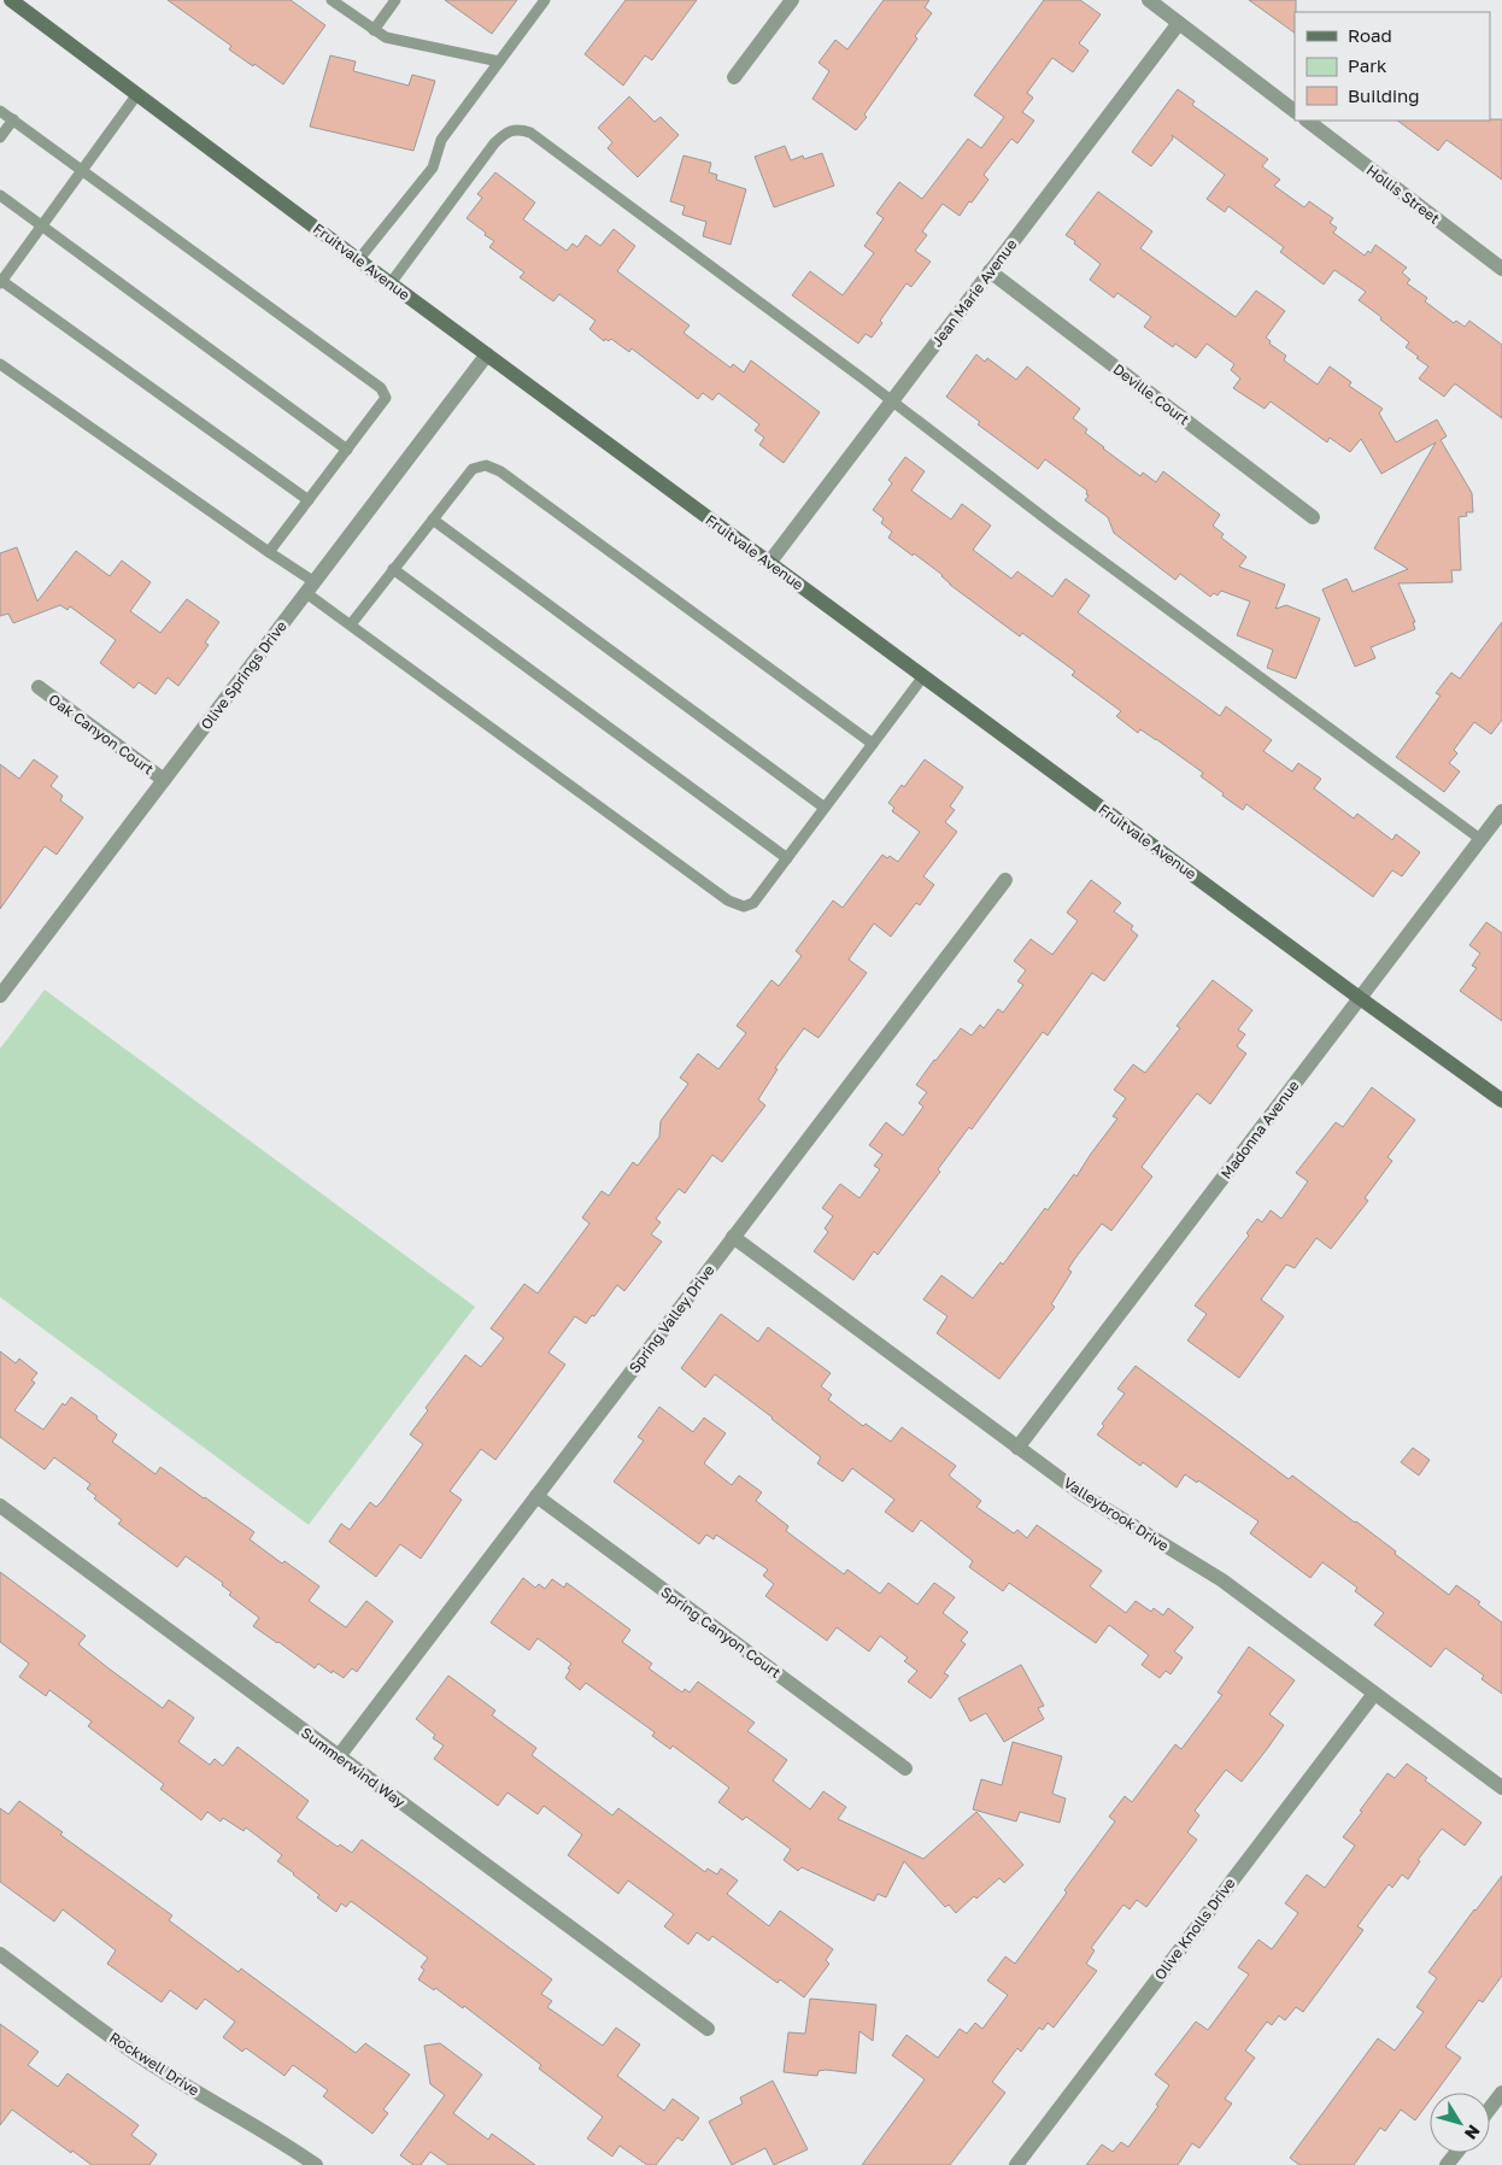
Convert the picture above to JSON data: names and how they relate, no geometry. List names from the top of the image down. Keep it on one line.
{"streets":{"main road":["Fruitvale Avenue"],"street":["Hollis Street","Jean Marie Avenue","Deville Court","Olive Springs Drive","Oak Canyon Court","Madonna Avenue","Spring Valley Drive","Valleybrook Drive","Spring Canyon Court","Summerwind Way","Olive Knolls Drive","Rockwell Drive"]},"crossings":[["Fruitvale Avenue","Jean Marie Avenue"],["Fruitvale Avenue","Olive Springs Drive"],["Fruitvale Avenue","Madonna Avenue"],["Jean Marie Avenue","Deville Court"],["Olive Springs Drive","Oak Canyon Court"],["Madonna Avenue","Valleybrook Drive"],["Spring Valley Drive","Valleybrook Drive"],["Spring Valley Drive","Spring Canyon Court"],["Spring Valley Drive","Summerwind Way"],["Valleybrook Drive","Olive Knolls Drive"]],"legend":["Road","Park","Building"],"north":"bottom right"}
